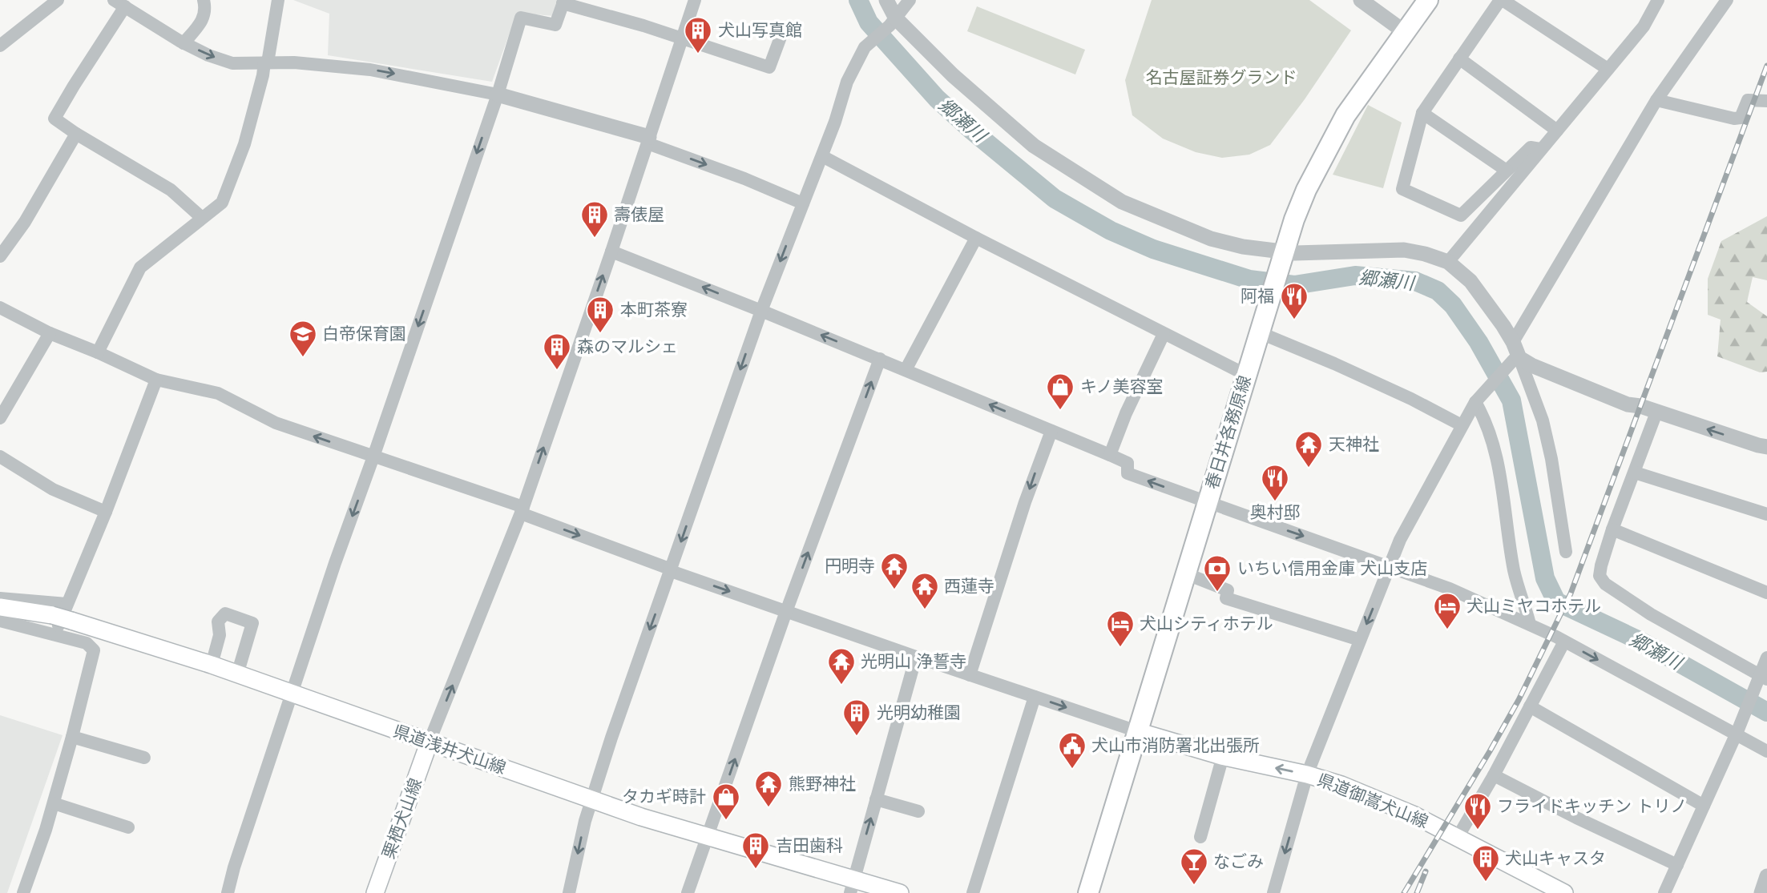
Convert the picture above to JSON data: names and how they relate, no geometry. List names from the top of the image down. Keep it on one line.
{"streets":{"main road":["春日井各務原線","県道浅井犬山線","県道御嵩犬山線","栗栖犬山線"]},"crossings":[["春日井各務原線","県道御嵩犬山線"],["県道浅井犬山線","栗栖犬山線"]],"water":["郷瀬川"],"parks":["名古屋証券グランド"],"places":{"building":["犬山写真館","壽俵屋","本町茶寮","森のマルシェ","光明幼稚園","吉田歯科","犬山キャスタ"],"restaurant":["阿福","奥村邸","フライドキッチン トリノ"],"school or university":["白帝保育園"],"shop":["キノ美容室","タカギ時計"],"temple":["天神社","円明寺","西蓮寺","光明山 浄誓寺","熊野神社"],"bank":["いちい信用金庫 犬山支店"],"hotel":["犬山ミヤコホテル","犬山シティホテル"],"public building":["犬山市消防署北出張所"],"bar":["なごみ"]}}
